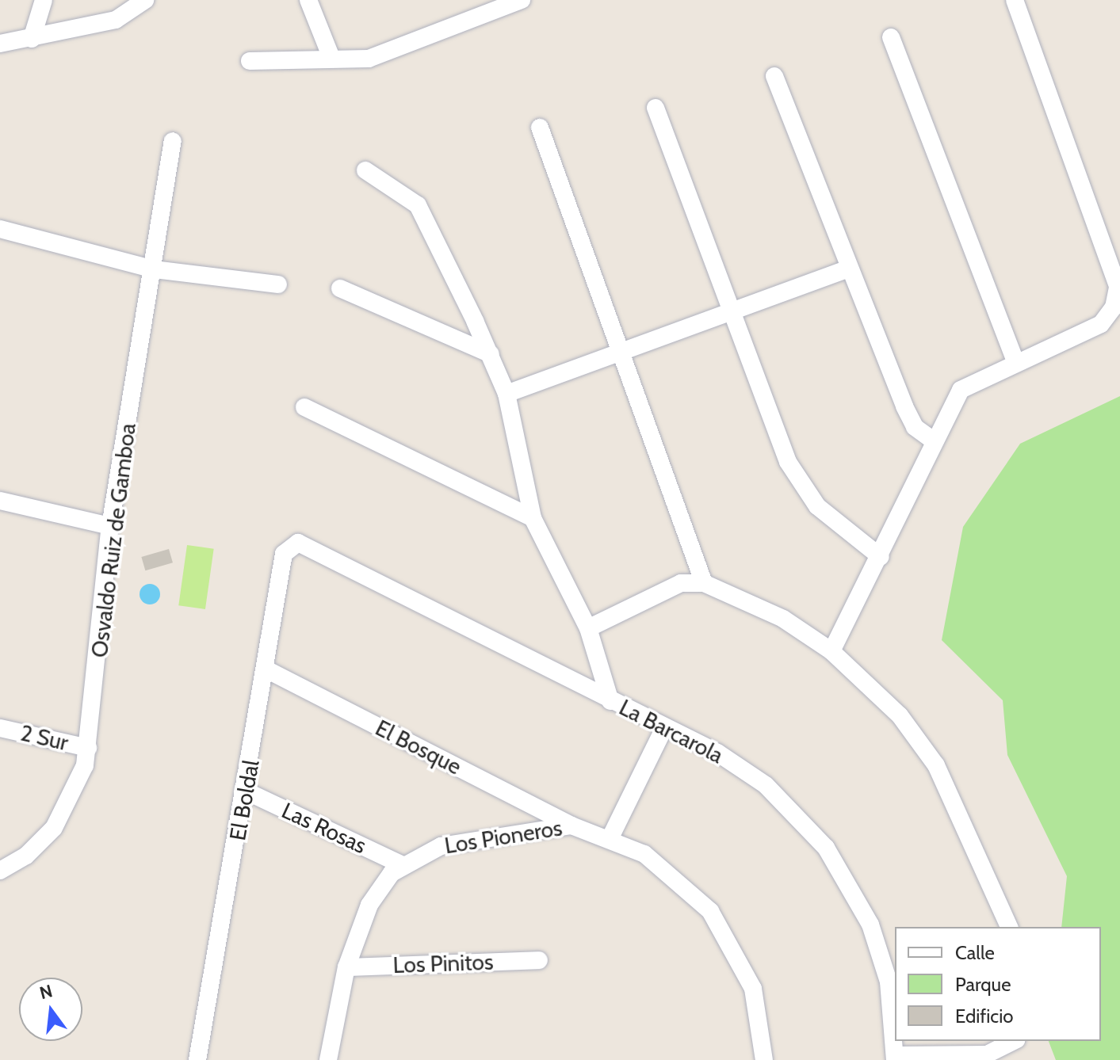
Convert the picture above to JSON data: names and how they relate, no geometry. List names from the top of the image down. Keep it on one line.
{"streets":{"street":["Osvaldo Ruiz de Gamboa","La Barcarola","2 Sur","El Bosque","El Boldal","Las Rosas","Los Pioneros","Los Pinitos"]},"crossings":[["Osvaldo Ruiz de Gamboa","2 Sur"],["La Barcarola","El Boldal"],["El Bosque","El Boldal"],["El Bosque","Los Pioneros"],["El Boldal","Las Rosas"],["Las Rosas","Los Pioneros"],["Los Pioneros","Los Pinitos"]],"legend":["Calle","Parque","Edificio"],"north":"top"}
